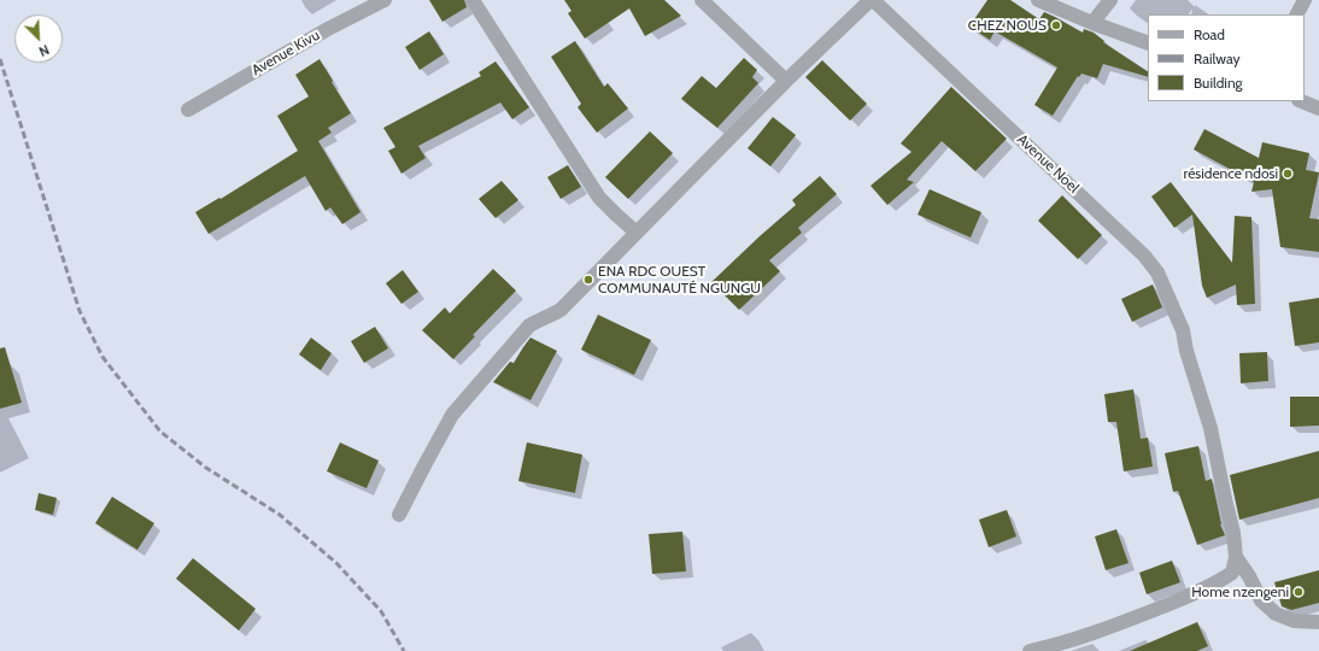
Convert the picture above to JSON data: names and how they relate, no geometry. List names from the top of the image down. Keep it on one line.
{"streets":{"street":["Avenue Kivu","Avenue Noel"]},"places":["CHEZ NOUS","résidence ndosi","ENA RDC OUEST COMMUNAUTÉ NGUNGU","Home nzengeni"],"legend":["Road","Railway","Building"],"north":"bottom right"}
